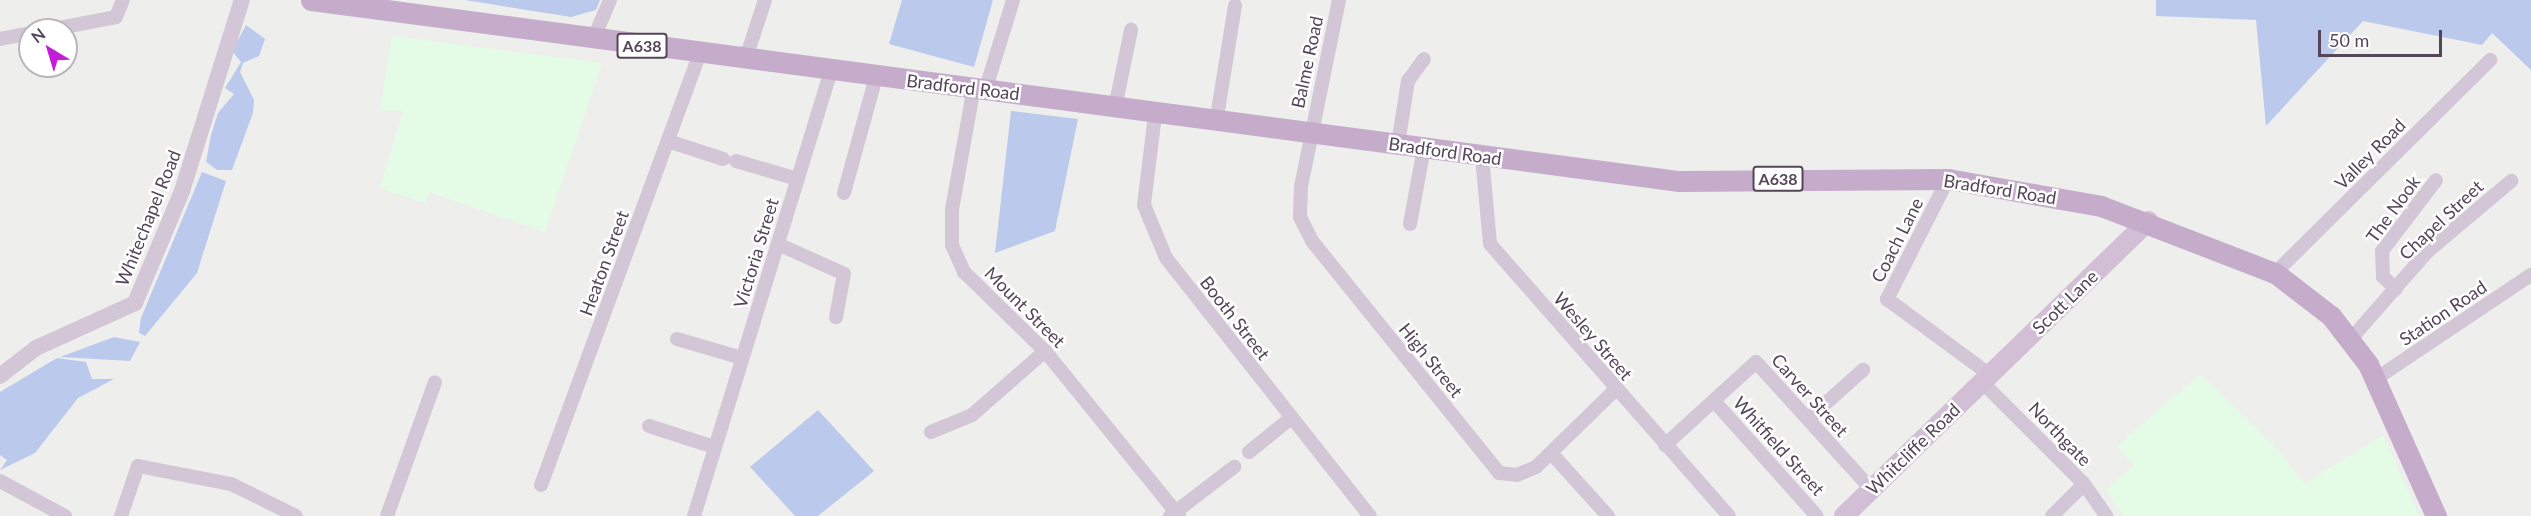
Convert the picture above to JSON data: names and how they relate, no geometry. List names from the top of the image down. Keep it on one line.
{"streets":{"main road":["A638","Bradford Road","Scott Lane","Whitcliffe Road"],"street":["Balme Road","Valley Road","The Nook","Whitechapel Road","Chapel Street","Coach Lane","Victoria Street","Heaton Street","Mount Street","Station Road","Booth Street","Wesley Street","High Street","Carver Street","Northgate","Whitfield Street"]},"crossings":[["Balme Road","Bradford Road"],["Balme Road","High Street"],["Bradford Road","Valley Road"],["Bradford Road","Chapel Street"],["Bradford Road","Coach Lane"],["Bradford Road","Victoria Street"],["Bradford Road","Heaton Street"],["Bradford Road","Scott Lane"],["Bradford Road","Mount Street"],["Bradford Road","Station Road"],["Bradford Road","Booth Street"],["Bradford Road","Wesley Street"],["Bradford Road","High Street"],["The Nook","Chapel Street"],["Coach Lane","Scott Lane"],["Coach Lane","Northgate"],["Coach Lane","Whitcliffe Road"],["Scott Lane","Northgate"],["Scott Lane","Whitcliffe Road"],["Wesley Street","High Street"],["Wesley Street","Carver Street"],["Carver Street","Whitfield Street"],["Carver Street","Whitcliffe Road"],["Northgate","Whitcliffe Road"]],"scale_bar":"50 m","north":"top left"}
